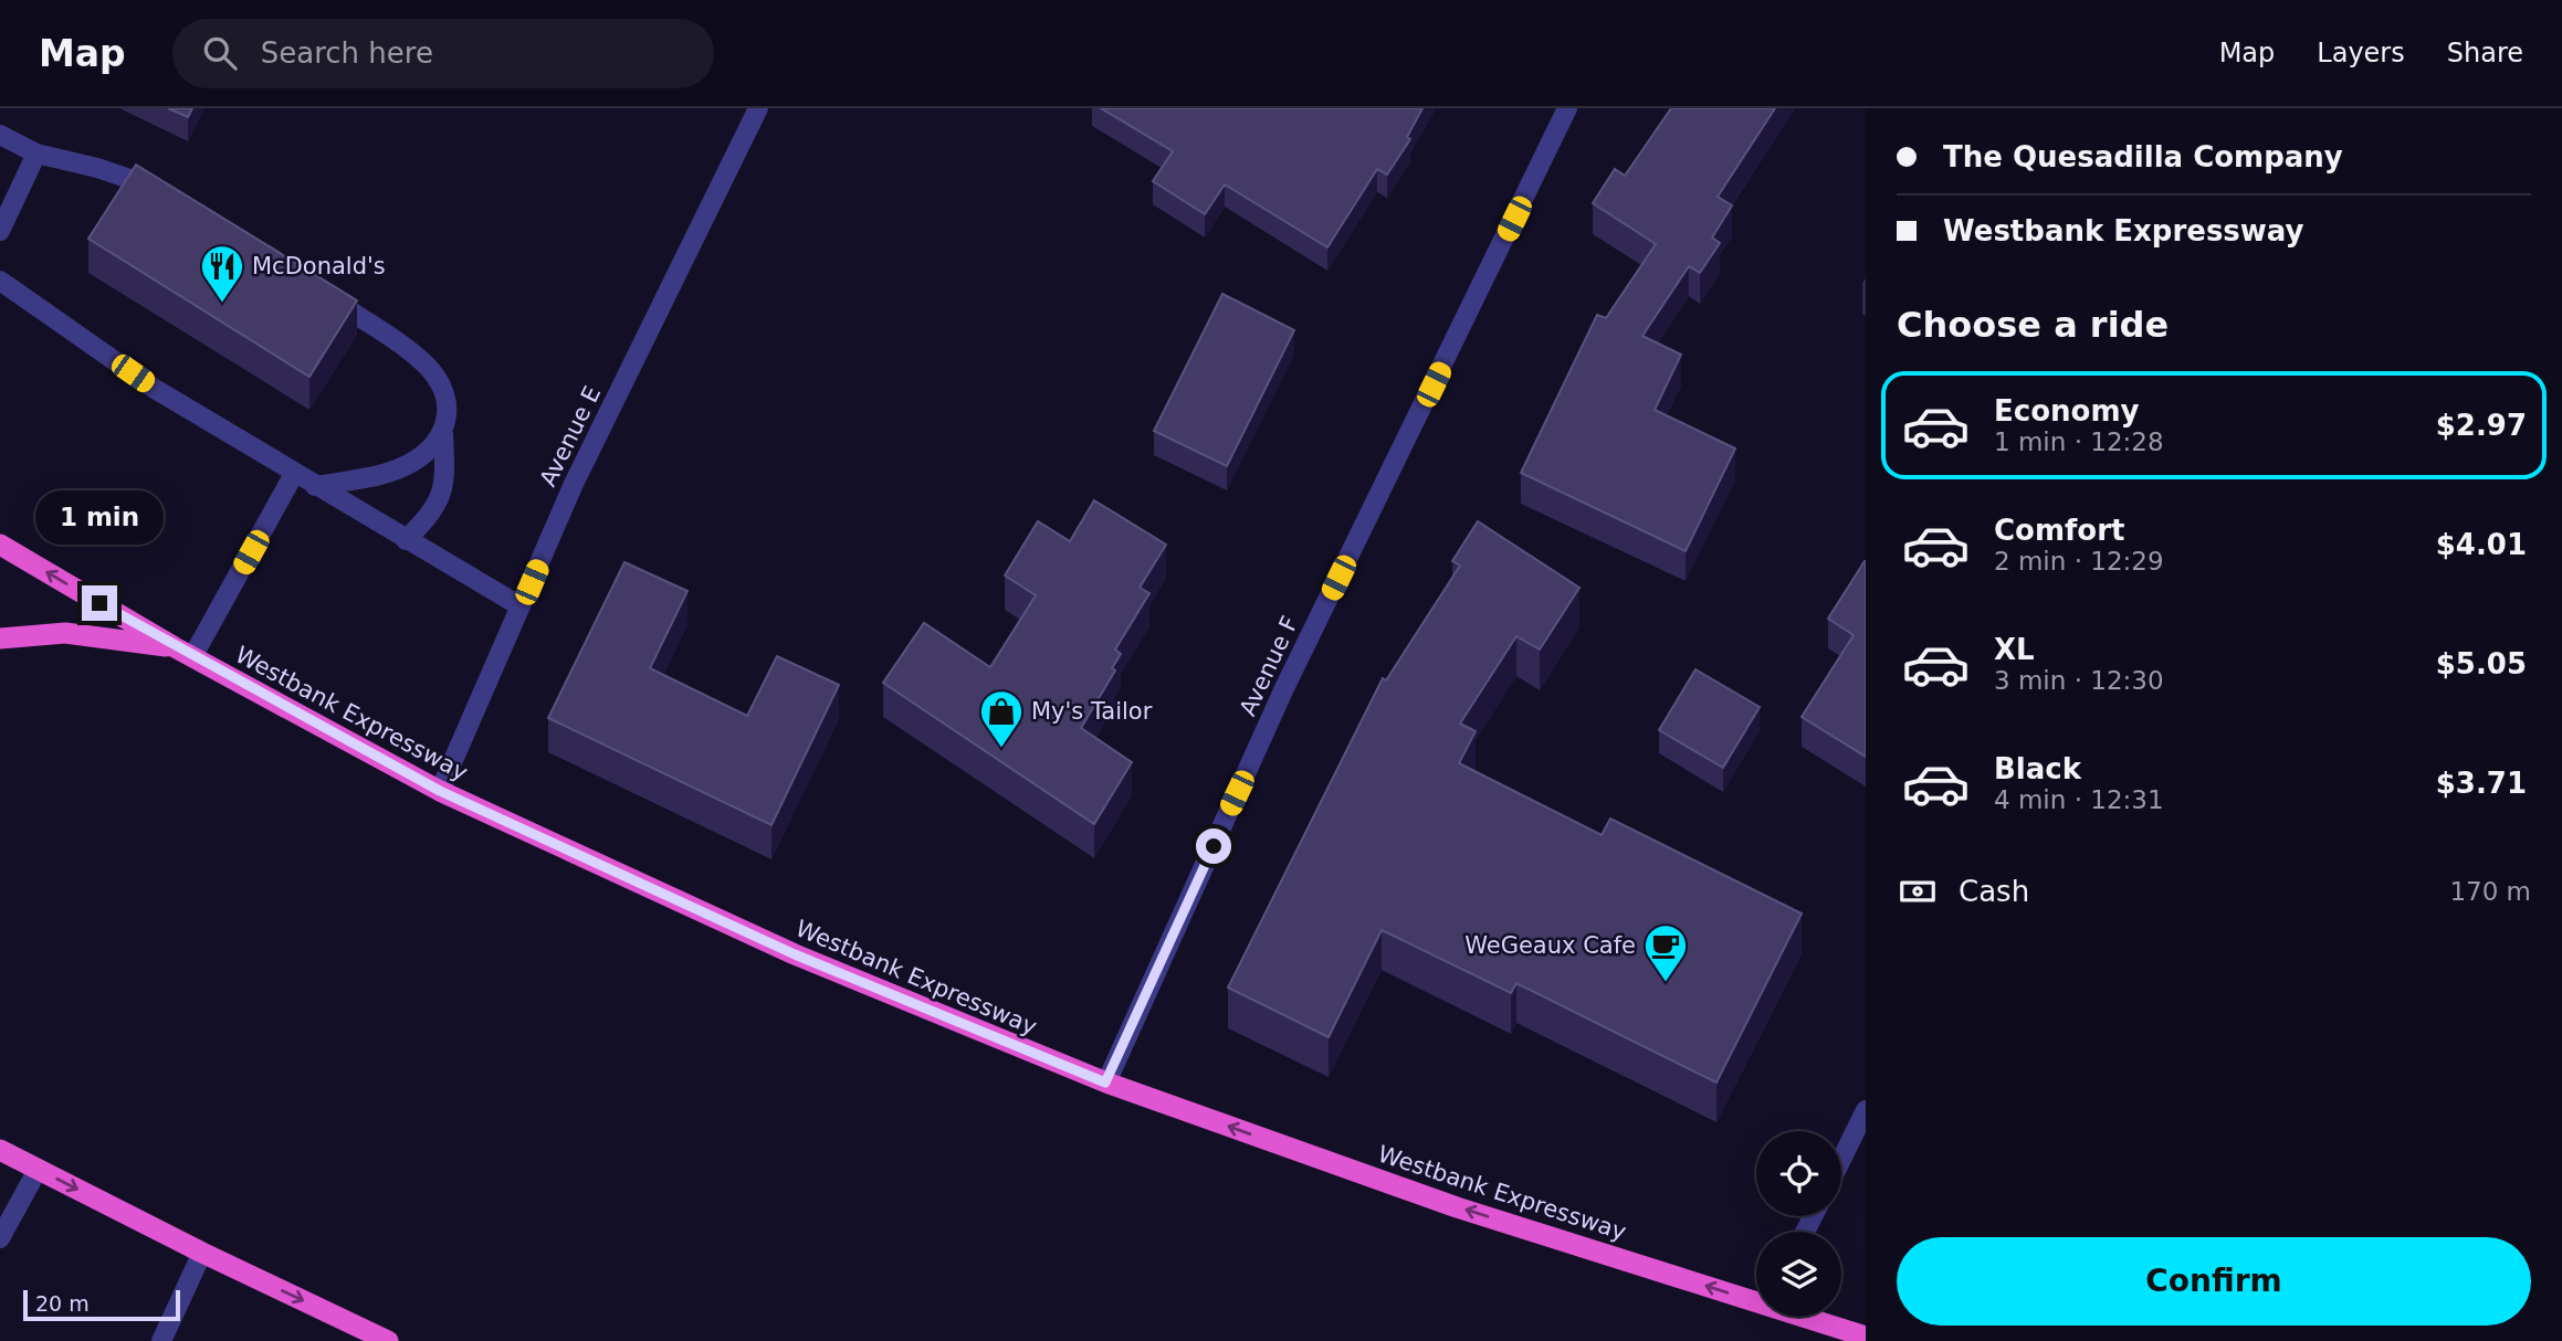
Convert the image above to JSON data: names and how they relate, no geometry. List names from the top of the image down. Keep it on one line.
{"streets":{"highway":["Westbank Expressway"],"street":["Avenue E","Avenue F"]},"crossings":[["Avenue E","Westbank Expressway"],["Avenue F","Westbank Expressway"]],"one_way":["Westbank Expressway"],"places":{"restaurant":["McDonald's"],"shop":["My's Tailor"],"cafe":["WeGeaux Cafe"]},"scale_bar":"20 m","page":{"header":"Map","search":"Search here","nav":["Map","Layers","Share"],"banner":["The Quesadilla Company","Westbank Expressway"],"heading":"Choose a ride","list":[{"name":"Economy","note":"1 min · 12:28","value":"$2.97"},{"name":"Comfort","note":"2 min · 12:29","value":"$4.01"},{"name":"XL","note":"3 min · 12:30","value":"$5.05"},{"name":"Black","note":"4 min · 12:31","value":"$3.71"}],"bubble":"1 min","pay":["Cash","170 m"],"buttons":"Confirm","scale":"20 m"}}
